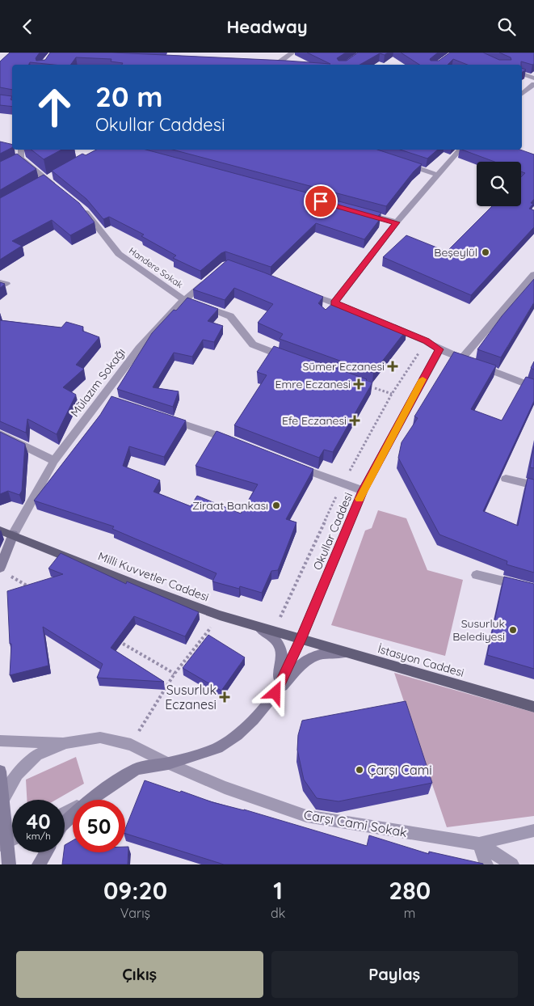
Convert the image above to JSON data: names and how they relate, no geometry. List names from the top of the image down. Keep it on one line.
{"streets":{"main road":["Milli Kuvvetler Caddesi","İstasyon Caddesi"],"street":["Handere Sokak","Mülazım Sokağı","Okullar Caddesi","Carşı Cami Sokak"]},"crossings":[["Handere Sokak","Mülazım Sokağı"],["Mülazım Sokağı","Milli Kuvvetler Caddesi"],["Okullar Caddesi","Milli Kuvvetler Caddesi"],["Okullar Caddesi","İstasyon Caddesi"],["Milli Kuvvetler Caddesi","İstasyon Caddesi"]],"places":{"other":["Beşeylül","Ziraat Bankası","Susurluk Belediyesi","Çarşı Cami"],"health":["Sümer Eczanesi","Emre Eczanesi","Efe Eczanesi","Susurluk Eczanesi"]},"page":{"header":"Headway","turn":["20 m","Okullar Caddesi"],"speed":"40 km/h","limit":"50","eta":["09:20","Varış","1","dk","280","m"],"buttons":["Çıkış","Paylaş"]}}
